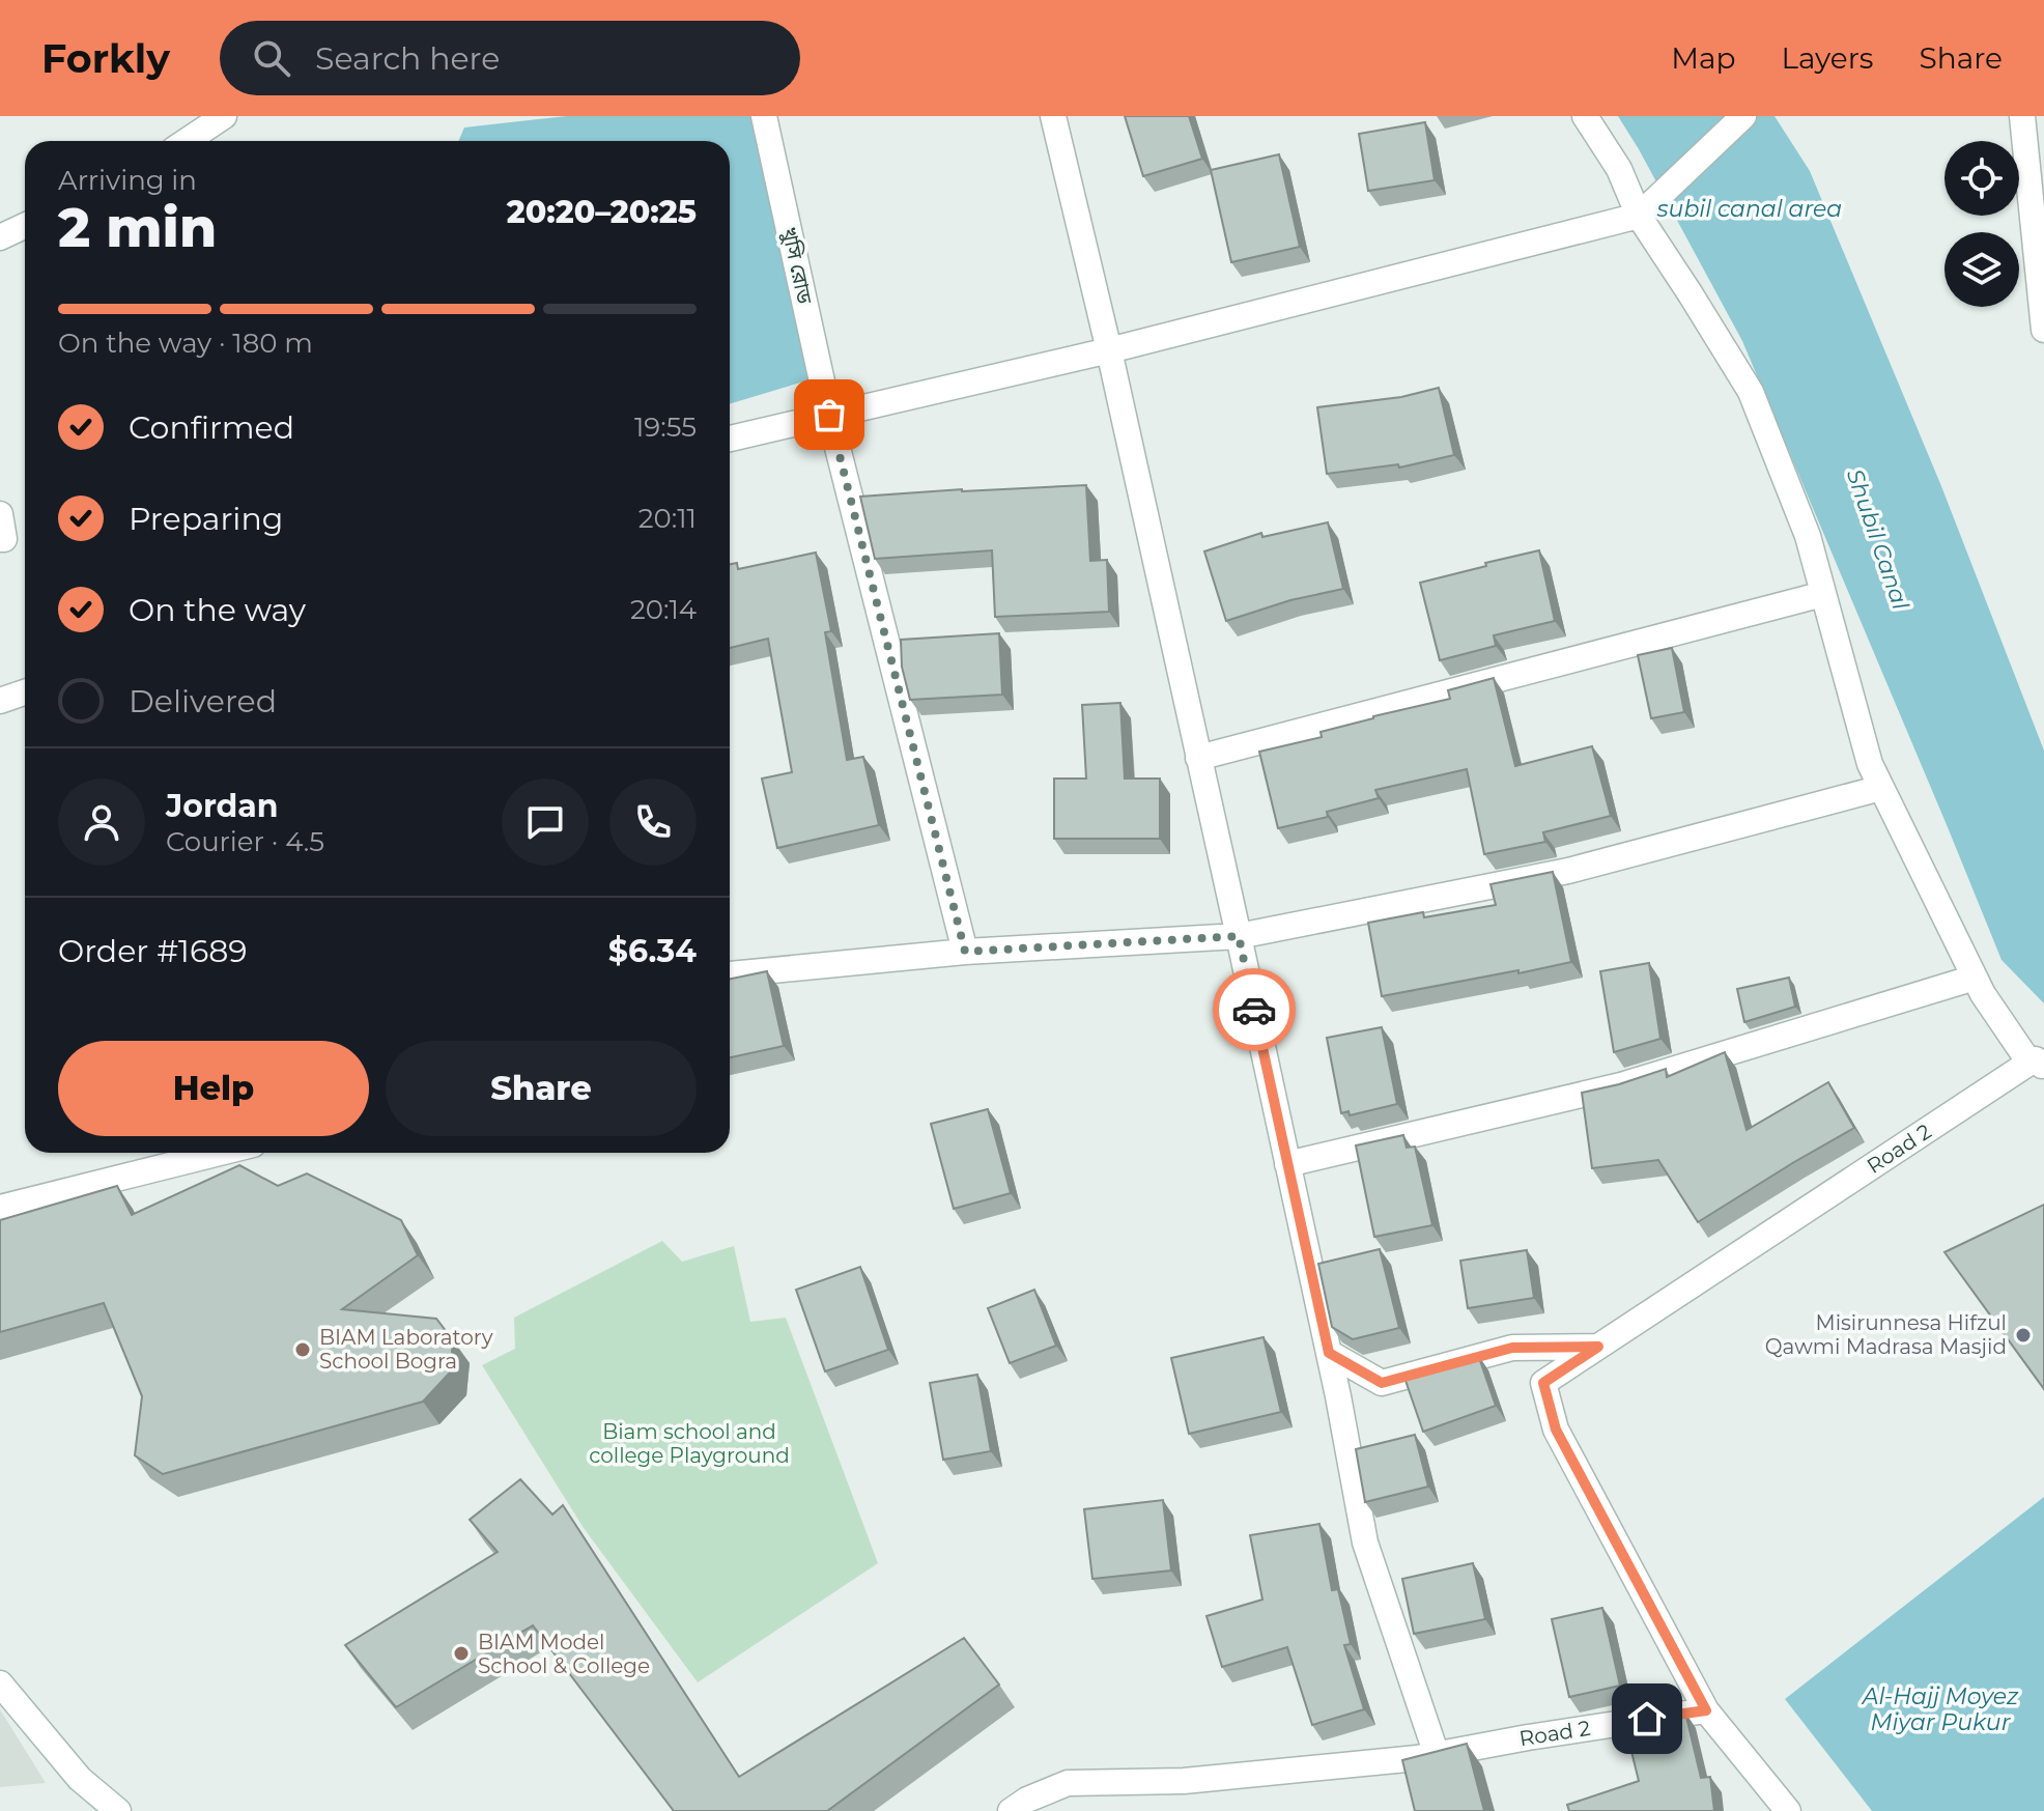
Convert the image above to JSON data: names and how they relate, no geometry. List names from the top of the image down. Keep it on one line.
{"streets":{"street":["খুসি রোড","Road 2"]},"water":["subil canal area","Shubil Canal","Al-Hajj Moyez Miyar Pukur"],"parks":["Biam school and college Playground"],"places":["Misirunnesa Hifzul Qawmi Madrasa Masjid","BIAM Laboratory School Bogra","BIAM Model School & College"],"page":{"header":"Forkly","search":"Search here","nav":["Map","Layers","Share"],"heading":["2 min","Arriving in","20:20–20:25"],"panel":["Jordan","Courier · 4.5","Order #1689","$6.34"],"bar":"On the way · 180 m","list":[["Confirmed","19:55"],["Preparing","20:11"],["On the way","20:14"],"Delivered"],"buttons":["Help","Share"]}}
